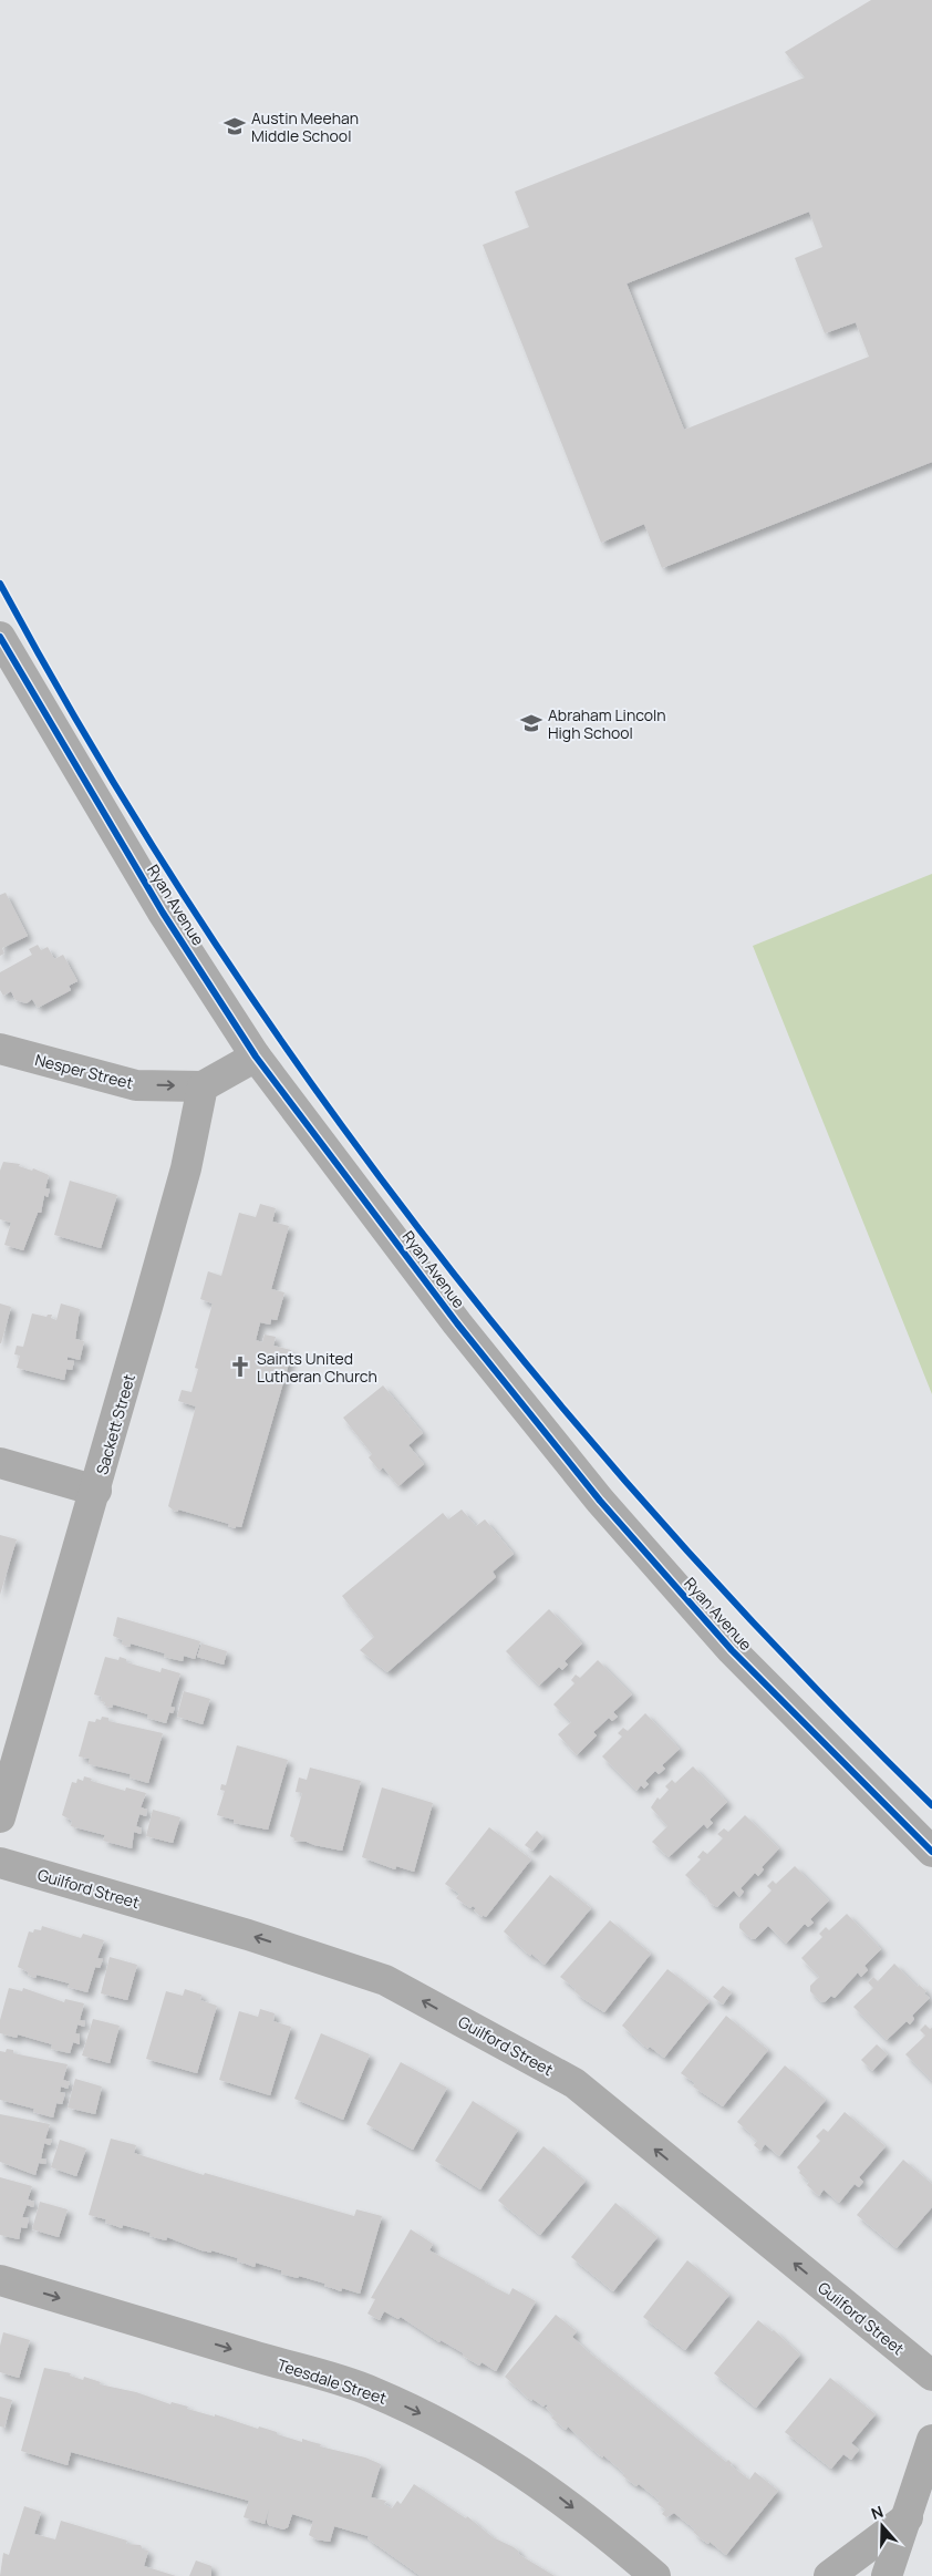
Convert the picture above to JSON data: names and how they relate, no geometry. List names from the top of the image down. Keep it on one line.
{"streets":{"street":["Ryan Avenue","Nesper Street","Sackett Street","Guilford Street","Teesdale Street"]},"crossings":[["Nesper Street","Sackett Street"]],"one_way":["Nesper Street","Guilford Street","Teesdale Street"],"places":{"school or university":["Austin Meehan Middle School","Abraham Lincoln High School"],"church":["Saints United Lutheran Church"]},"north":"top"}
